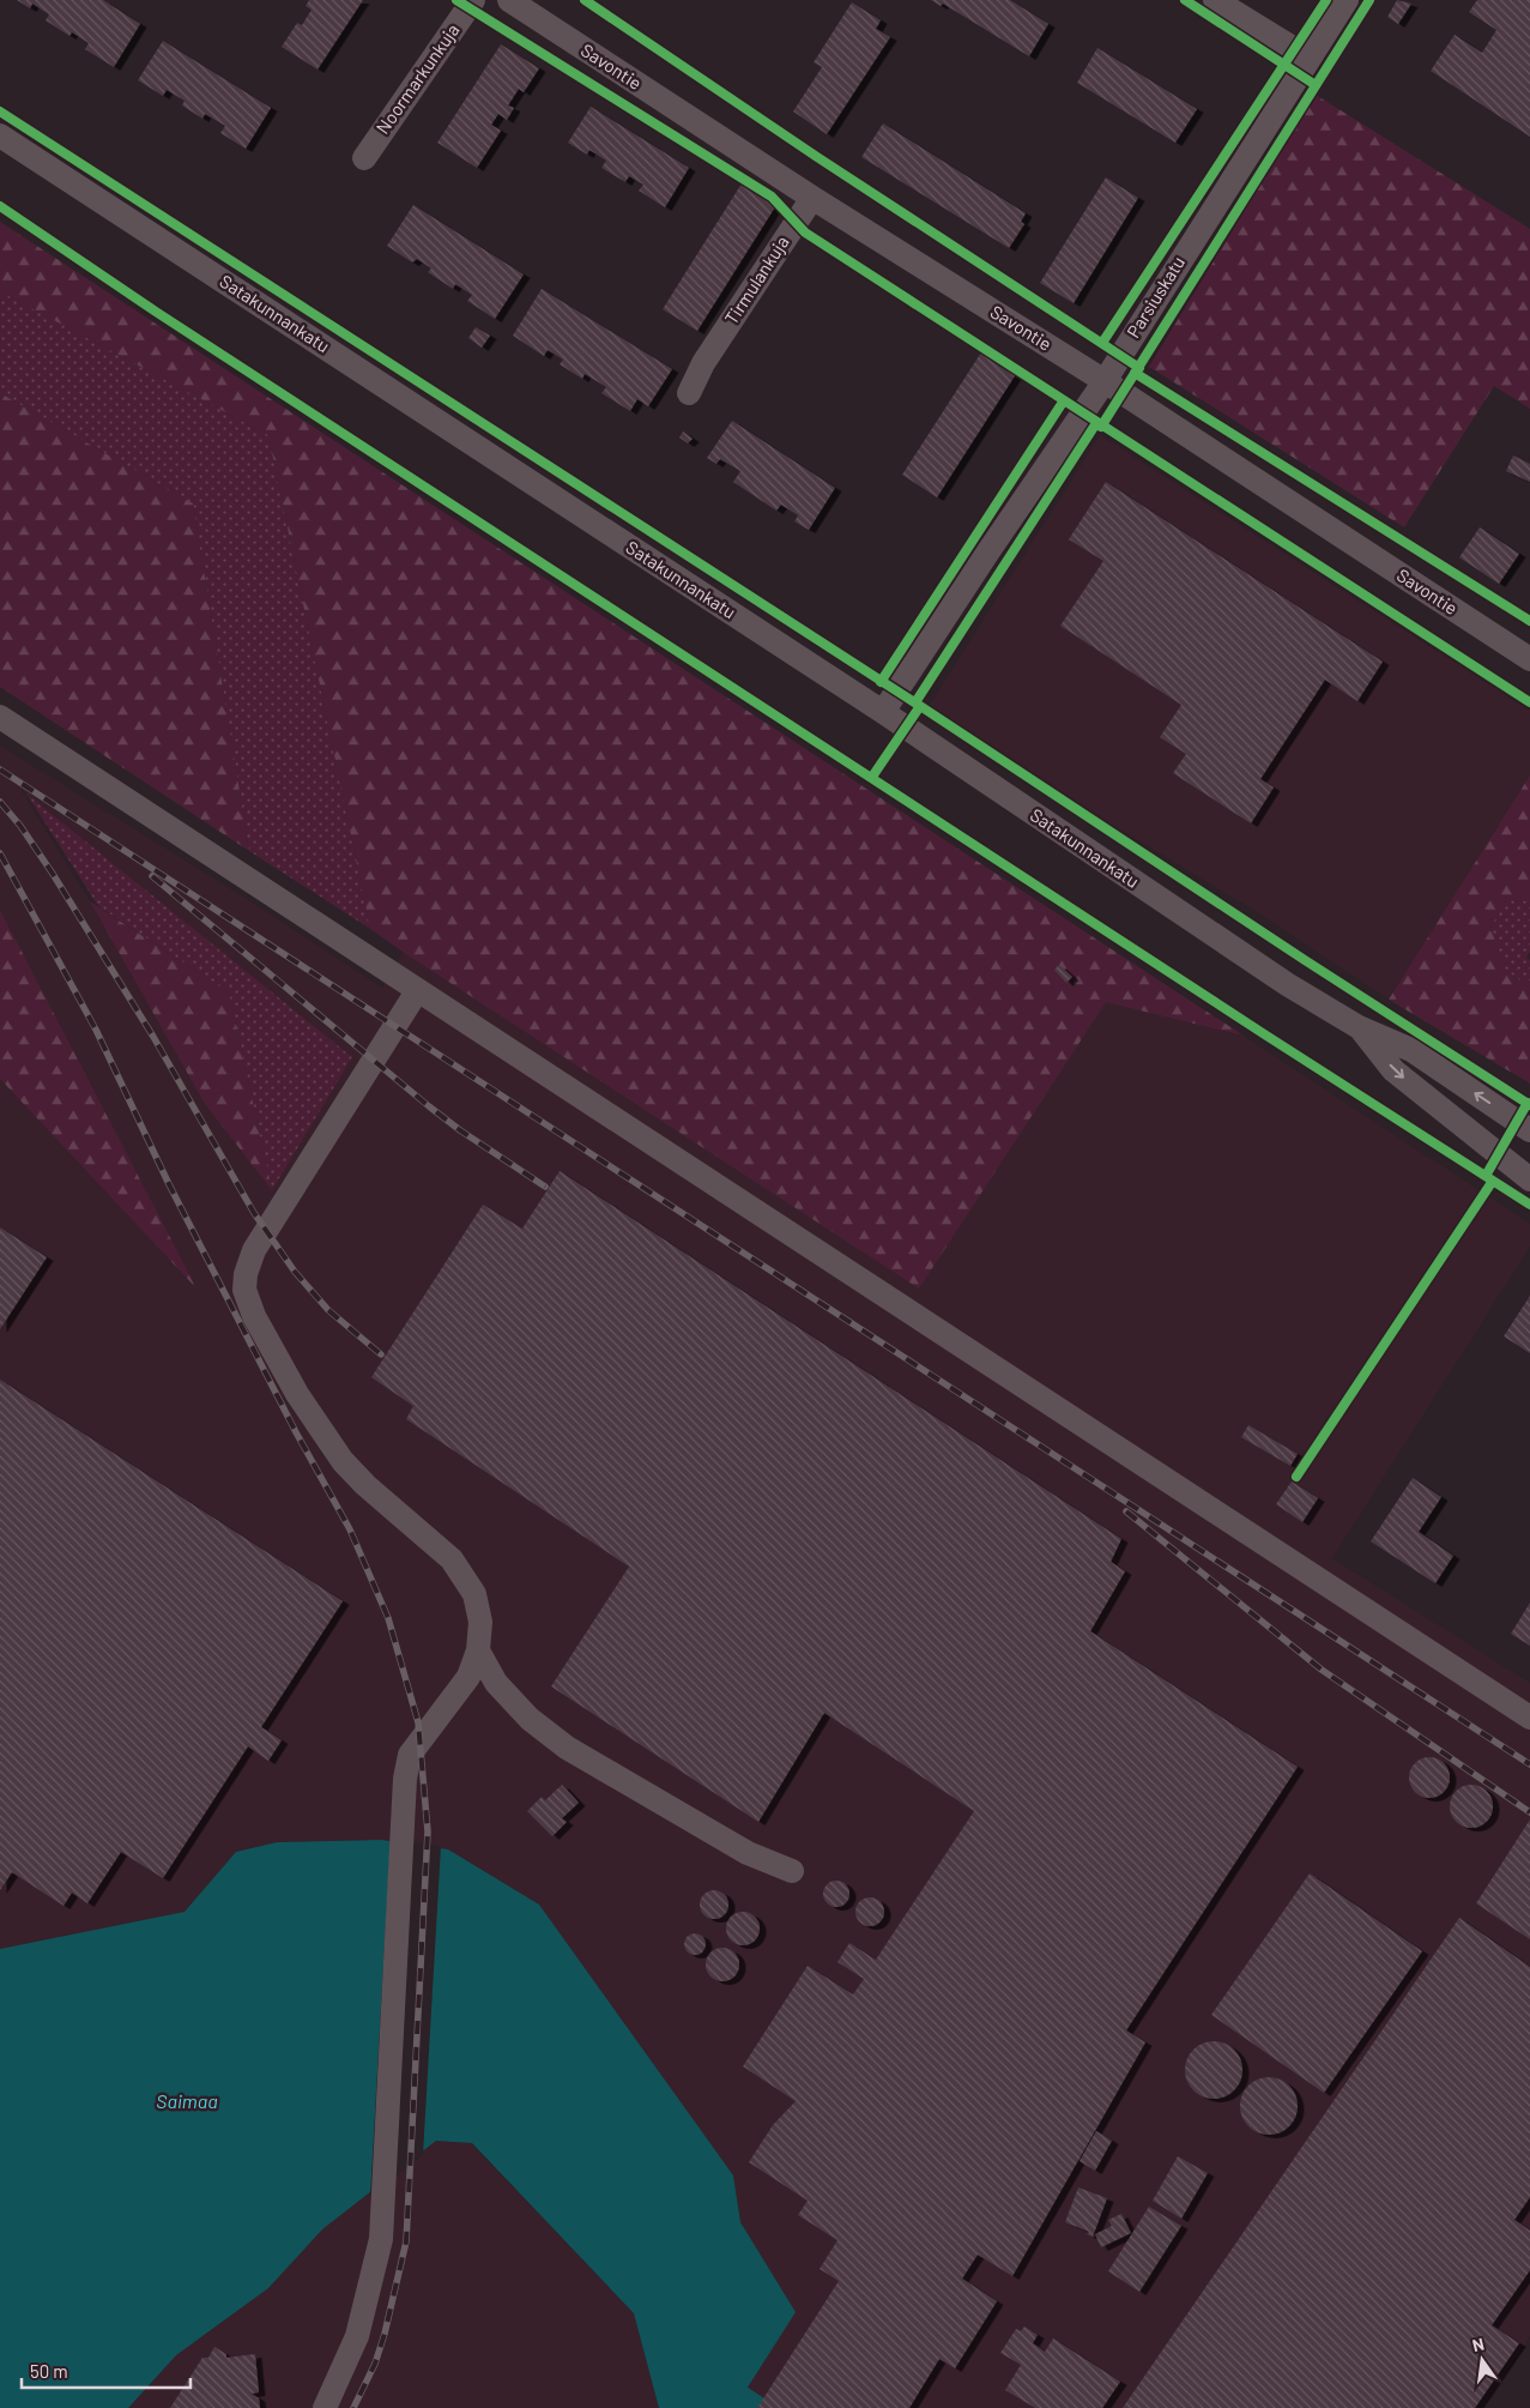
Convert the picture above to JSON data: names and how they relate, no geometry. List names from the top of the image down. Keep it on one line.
{"streets":{"street":["Savontie","Noormarkunkuja","Tirmulankuja","Parsiuskatu","Satakunnankatu"]},"crossings":[["Savontie","Tirmulankuja"],["Savontie","Parsiuskatu"],["Parsiuskatu","Satakunnankatu"]],"water":["Saimaa"],"scale_bar":"50 m","north":"top"}
